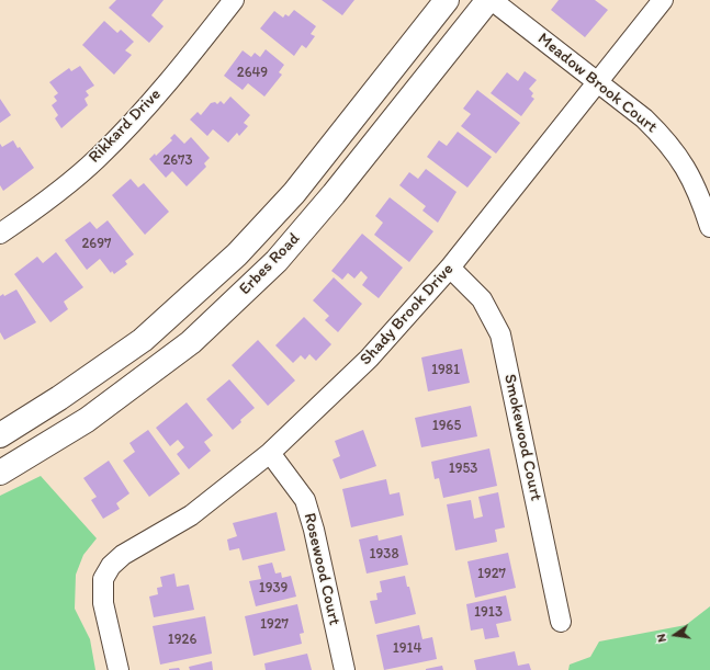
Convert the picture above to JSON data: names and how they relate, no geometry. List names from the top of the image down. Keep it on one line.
{"streets":{"main road":["Erbes Road"],"street":["Meadow Brook Court","Rikkard Drive","Shady Brook Drive","Smokewood Court","Rosewood Court"]},"crossings":[["Meadow Brook Court","Shady Brook Drive"],["Shady Brook Drive","Smokewood Court"],["Shady Brook Drive","Rosewood Court"]],"house_numbers":["2649","2673","2697","1981","1965","1953","1938","1927","1939","1913","1927","1926","1914"],"north":"left"}
